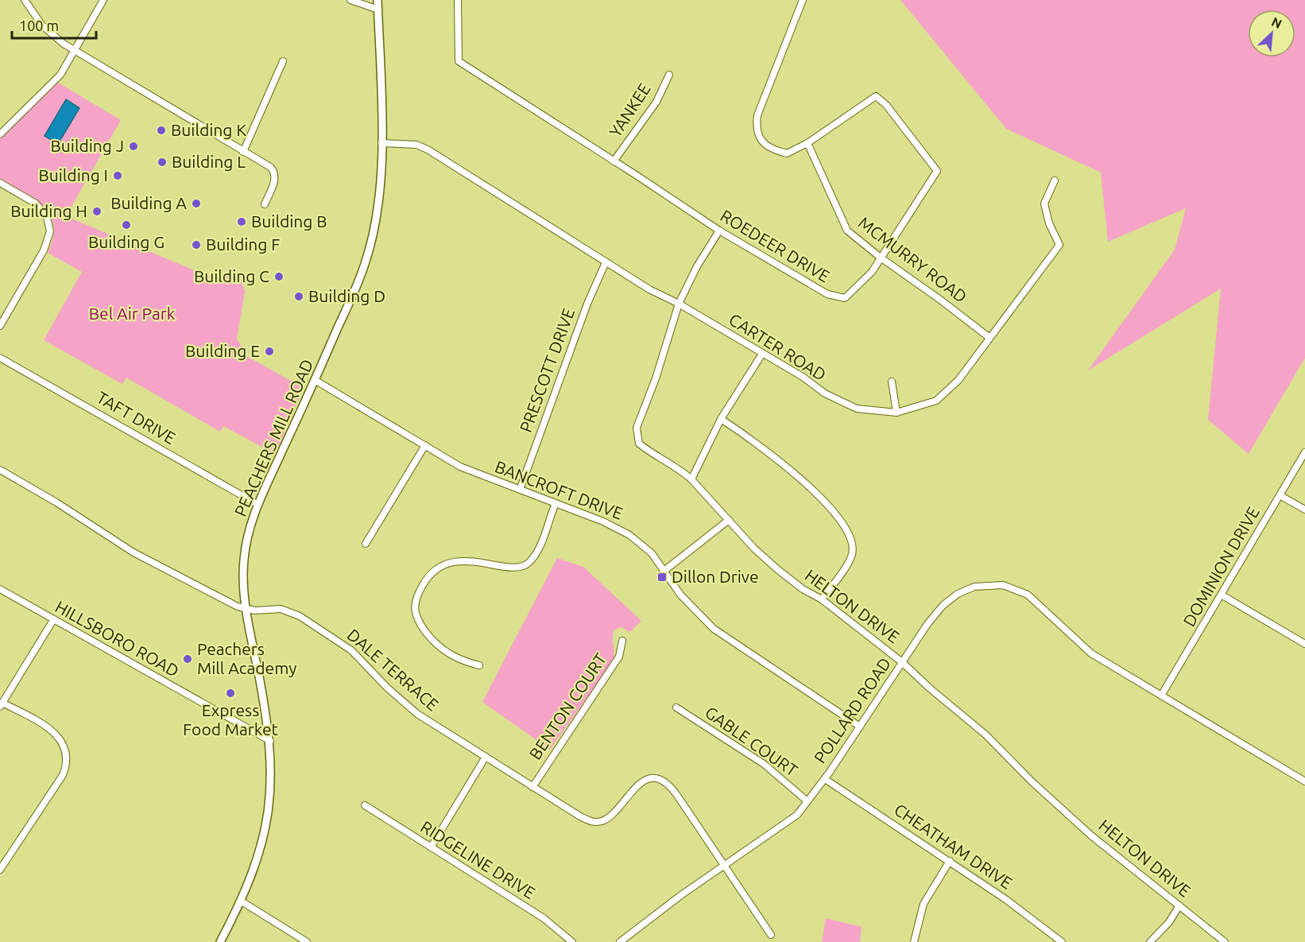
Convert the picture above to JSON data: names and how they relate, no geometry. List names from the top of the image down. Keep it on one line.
{"streets":{"main road":["PEACHERS MILL ROAD"],"street":["YANKEE","ROEDEER DRIVE","MCMURRY ROAD","CARTER ROAD","PRESCOTT DRIVE","TAFT DRIVE","BANCROFT DRIVE","DOMINION DRIVE","HELTON DRIVE","HILLSBORO ROAD","DALE TERRACE","BENTON COURT","POLLARD ROAD","GABLE COURT","CHEATHAM DRIVE","RIDGELINE DRIVE"]},"crossings":[["YANKEE","ROEDEER DRIVE"],["ROEDEER DRIVE","MCMURRY ROAD"],["ROEDEER DRIVE","HELTON DRIVE"],["MCMURRY ROAD","CARTER ROAD"],["CARTER ROAD","PRESCOTT DRIVE"],["CARTER ROAD","PEACHERS MILL ROAD"],["CARTER ROAD","HELTON DRIVE"],["PRESCOTT DRIVE","BANCROFT DRIVE"],["TAFT DRIVE","PEACHERS MILL ROAD"],["PEACHERS MILL ROAD","BANCROFT DRIVE"],["PEACHERS MILL ROAD","HILLSBORO ROAD"],["PEACHERS MILL ROAD","DALE TERRACE"],["BANCROFT DRIVE","POLLARD ROAD"],["DOMINION DRIVE","POLLARD ROAD"],["HELTON DRIVE","POLLARD ROAD"],["DALE TERRACE","BENTON COURT"],["DALE TERRACE","POLLARD ROAD"],["POLLARD ROAD","GABLE COURT"],["POLLARD ROAD","CHEATHAM DRIVE"]],"parks":["Bel Air Park"],"places":{"other":["Building K","Building J","Building L","Building I","Building A","Building H","Building B","Building G","Building F","Building C","Building D","Building E","Peachers Mill Academy","Express Food Market"],"transit":["Dillon Drive"]},"scale_bar":"100 m","north":"top right"}
